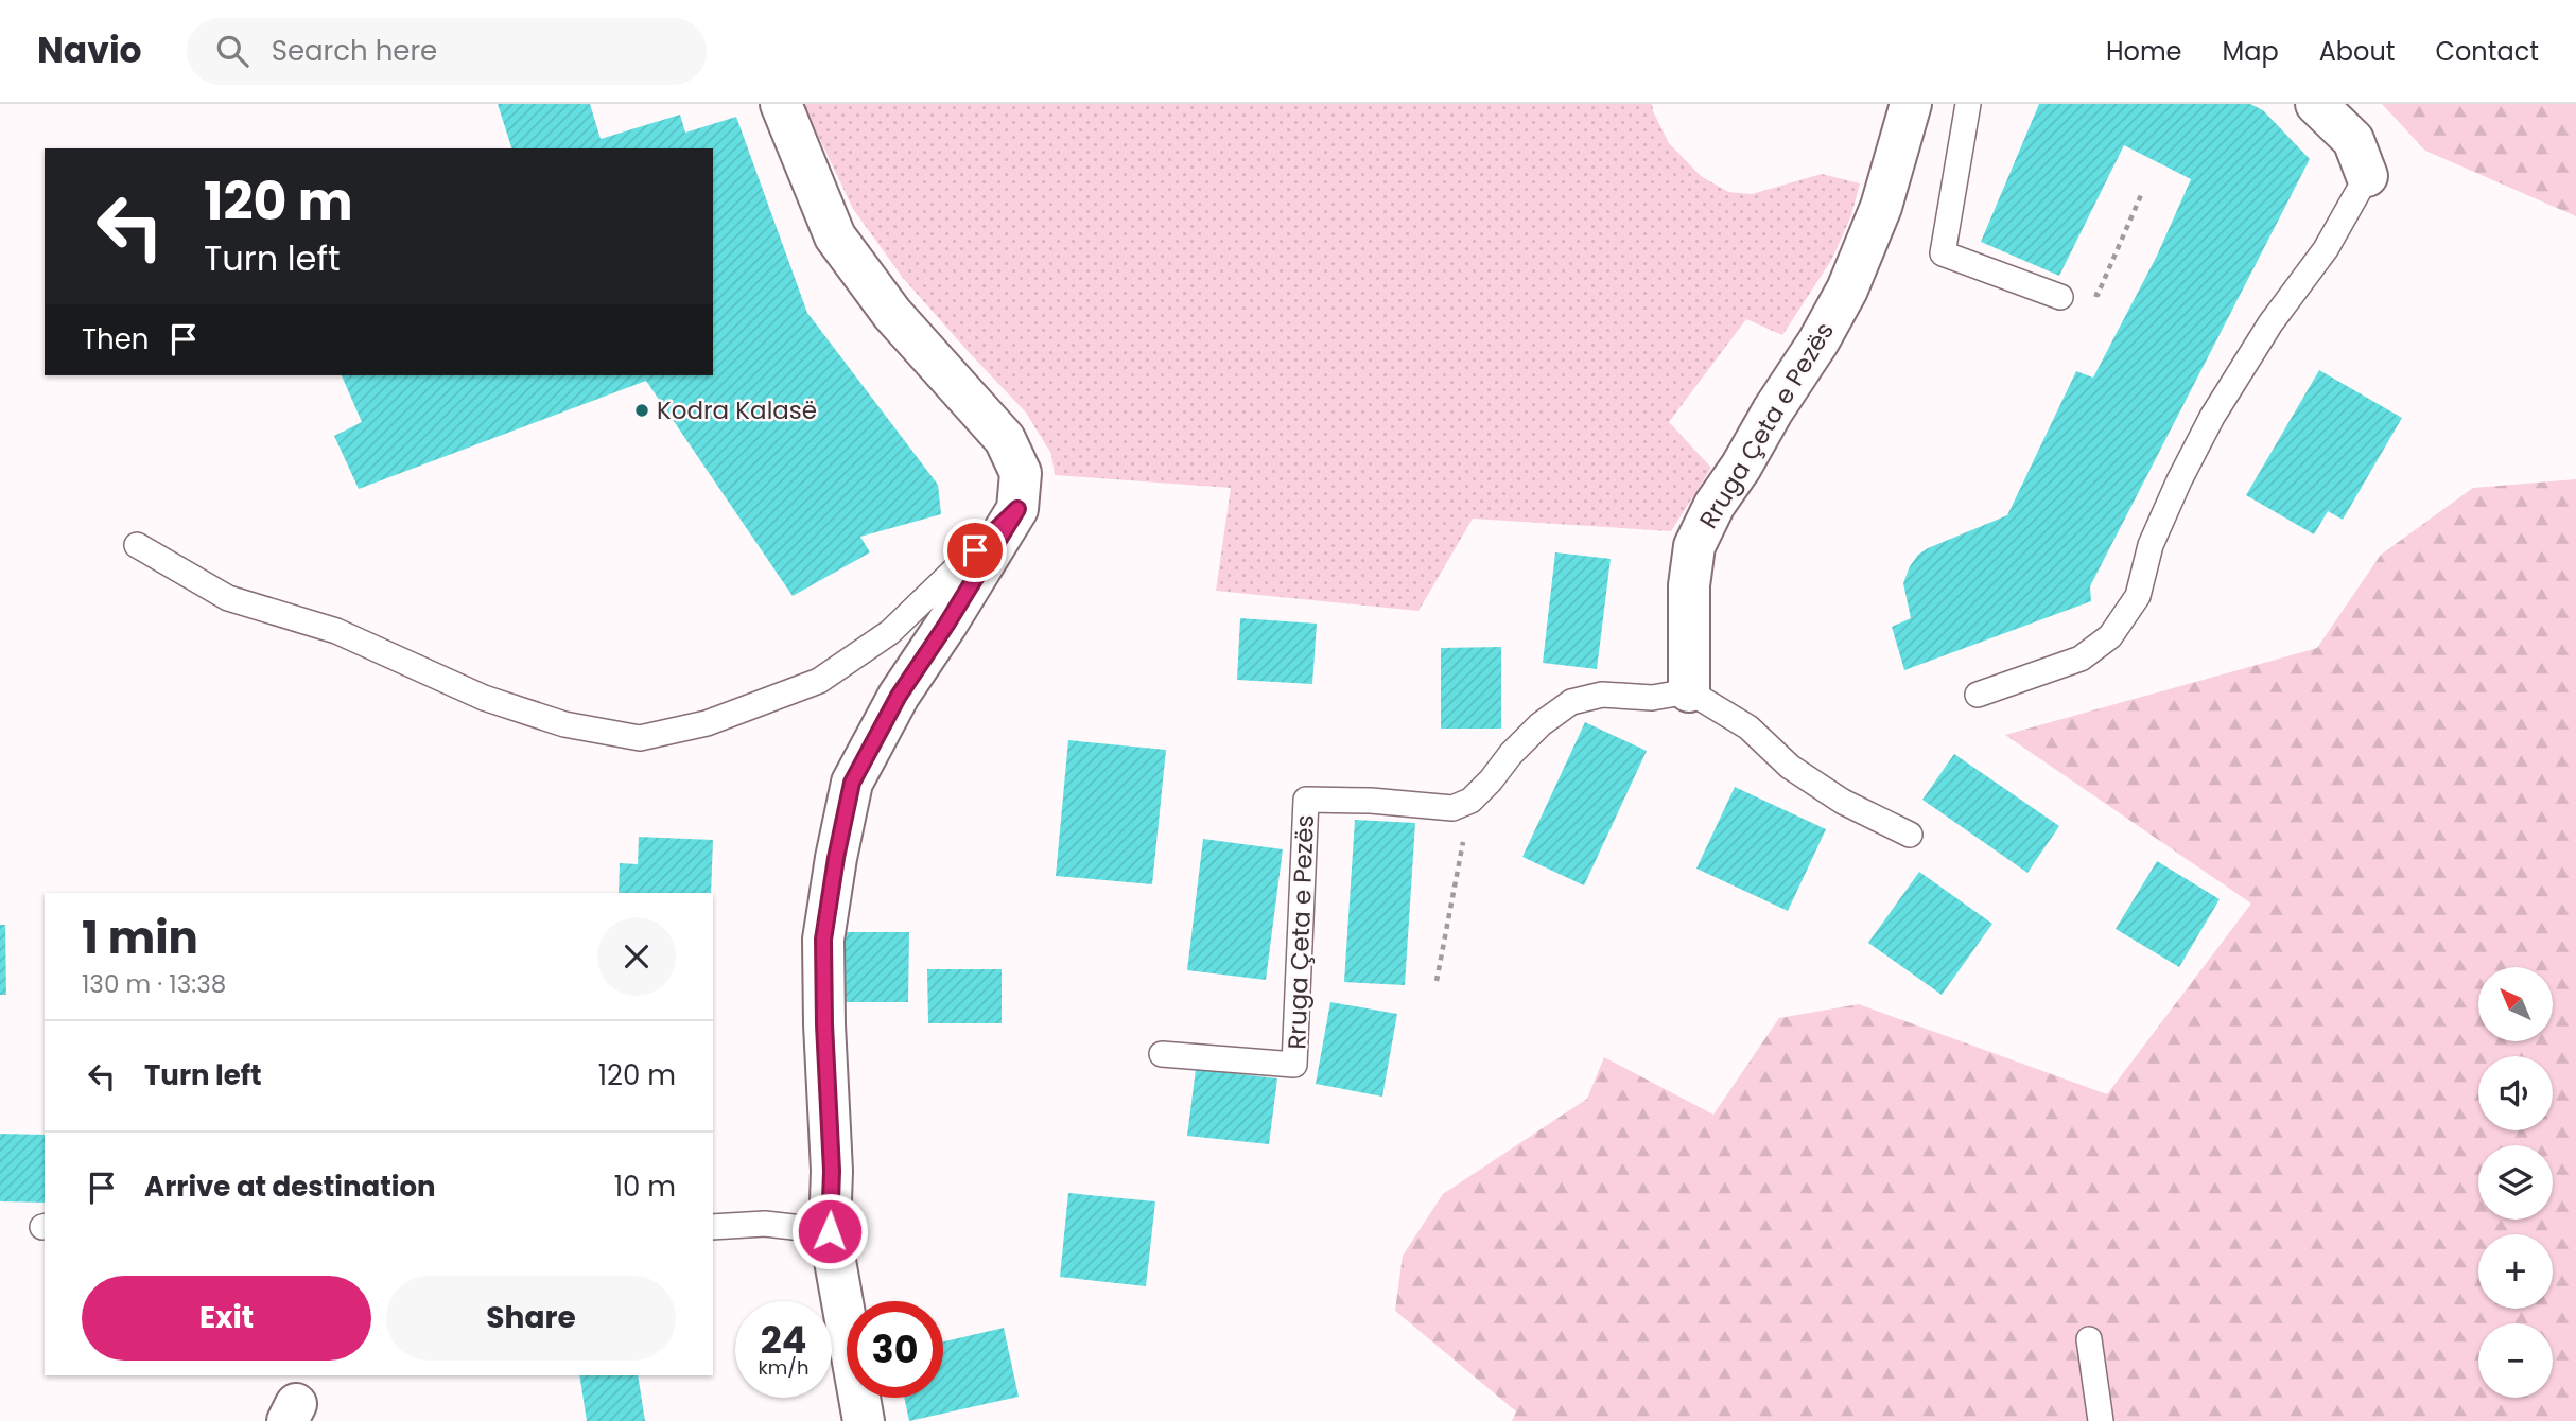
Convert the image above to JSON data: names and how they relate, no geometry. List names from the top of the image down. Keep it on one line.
{"streets":{"street":["Rruga Çeta e Pezës"]},"places":["Kodra Kalasë"],"north":"top left","page":{"header":"Navio","search":"Search here","nav":["Home","Map","About","Contact"],"turn":["120 m","Turn left"],"then":"Then","heading":["1 min","130 m · 13:38"],"map_buttons":["+","−"],"list":[{"name":"Turn left","value":"120 m"},{"name":"Arrive at destination","value":"10 m"}],"buttons":["Exit","Share"],"speed":"24 km/h","limit":"30"}}
